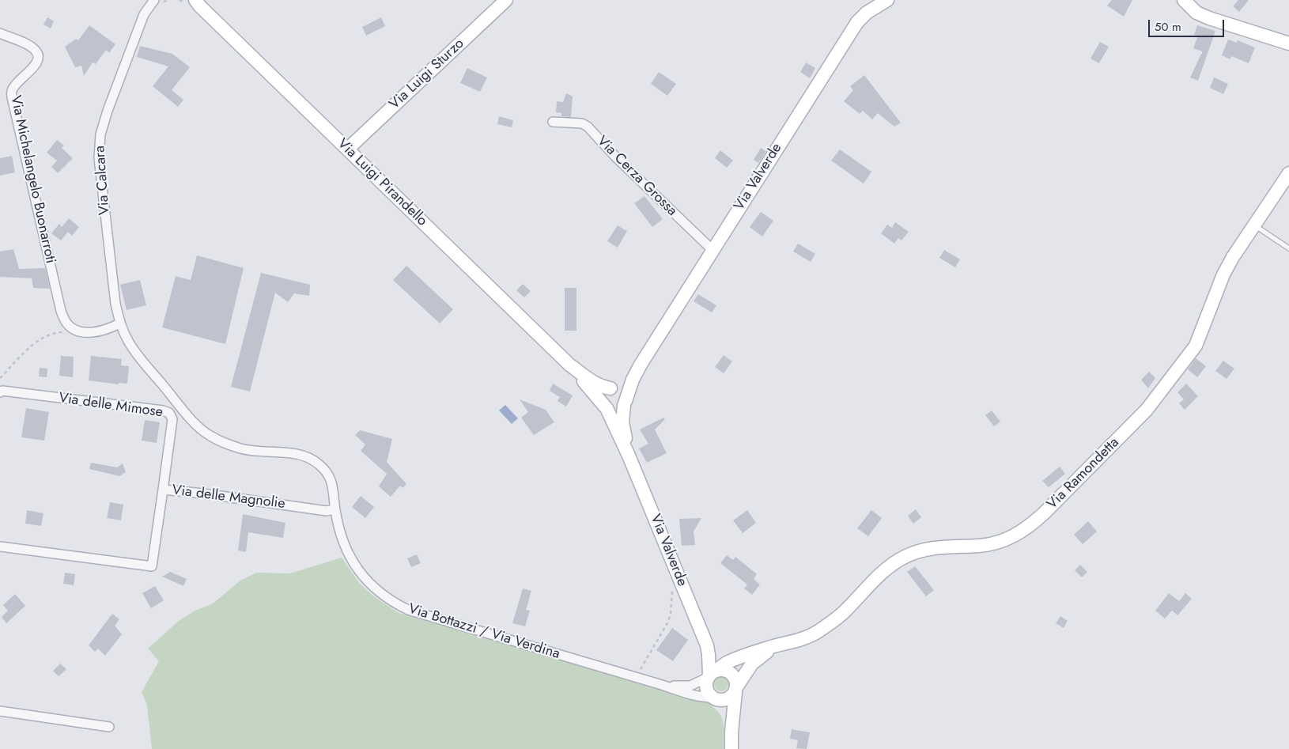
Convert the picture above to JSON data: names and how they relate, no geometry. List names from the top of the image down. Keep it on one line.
{"streets":{"street":["Via Luigi Sturzo","Via Cerza Grossa","Via Valverde","Via Michelangelo Buonarroti","Via Calcara","Via Luigi Pirandello","Via delle Mimose","Via Ramondetta","Via delle Magnolie","Via Bottazzi / Via Verdina"]},"crossings":[["Via Luigi Sturzo","Via Luigi Pirandello"],["Via Cerza Grossa","Via Valverde"],["Via Valverde","Via Ramondetta"],["Via Michelangelo Buonarroti","Via Calcara"],["Via Michelangelo Buonarroti","Via Bottazzi / Via Verdina"],["Via Calcara","Via Bottazzi / Via Verdina"],["Via delle Mimose","Via delle Magnolie"],["Via delle Magnolie","Via Bottazzi / Via Verdina"]],"scale_bar":"50 m"}
